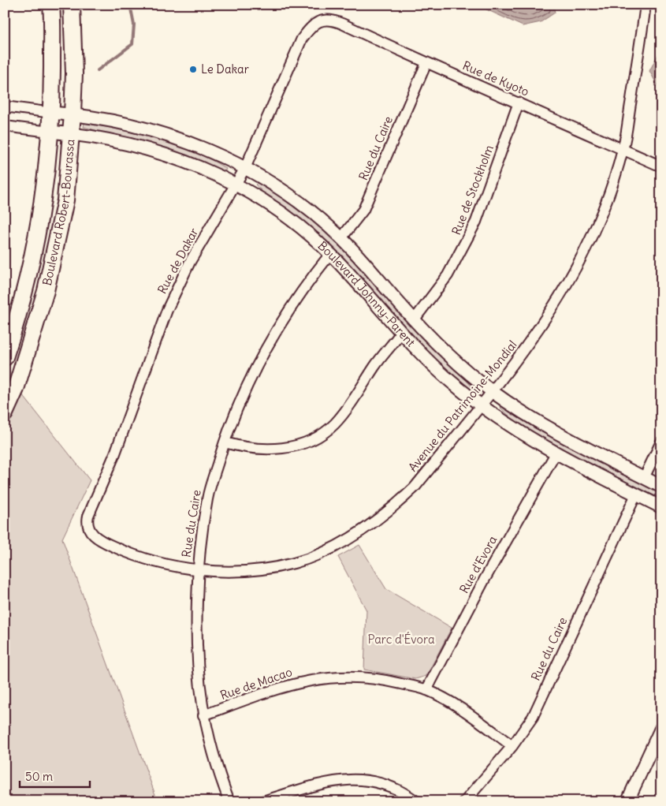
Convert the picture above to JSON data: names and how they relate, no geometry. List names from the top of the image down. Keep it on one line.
{"streets":{"highway":["Boulevard Robert-Bourassa"],"street":["Rue de Kyoto","Rue du Caire","Rue de Stockholm","Rue de Dakar","Boulevard Johnny-Parent","Avenue du Patrimoine-Mondial","Rue d'Evora","Rue de Macao"]},"crossings":[["Rue de Kyoto","Rue du Caire"],["Rue de Kyoto","Rue de Stockholm"],["Rue de Kyoto","Rue de Dakar"],["Rue de Kyoto","Avenue du Patrimoine-Mondial"],["Rue du Caire","Boulevard Johnny-Parent"],["Rue du Caire","Avenue du Patrimoine-Mondial"],["Rue du Caire","Rue de Macao"],["Rue de Stockholm","Boulevard Johnny-Parent"],["Boulevard Robert-Bourassa","Boulevard Johnny-Parent"],["Rue de Dakar","Boulevard Johnny-Parent"],["Rue de Dakar","Avenue du Patrimoine-Mondial"],["Boulevard Johnny-Parent","Avenue du Patrimoine-Mondial"],["Boulevard Johnny-Parent","Rue d'Evora"],["Rue d'Evora","Rue de Macao"]],"parks":["Parc d'Évora"],"places":["Le Dakar"],"scale_bar":"50 m"}
